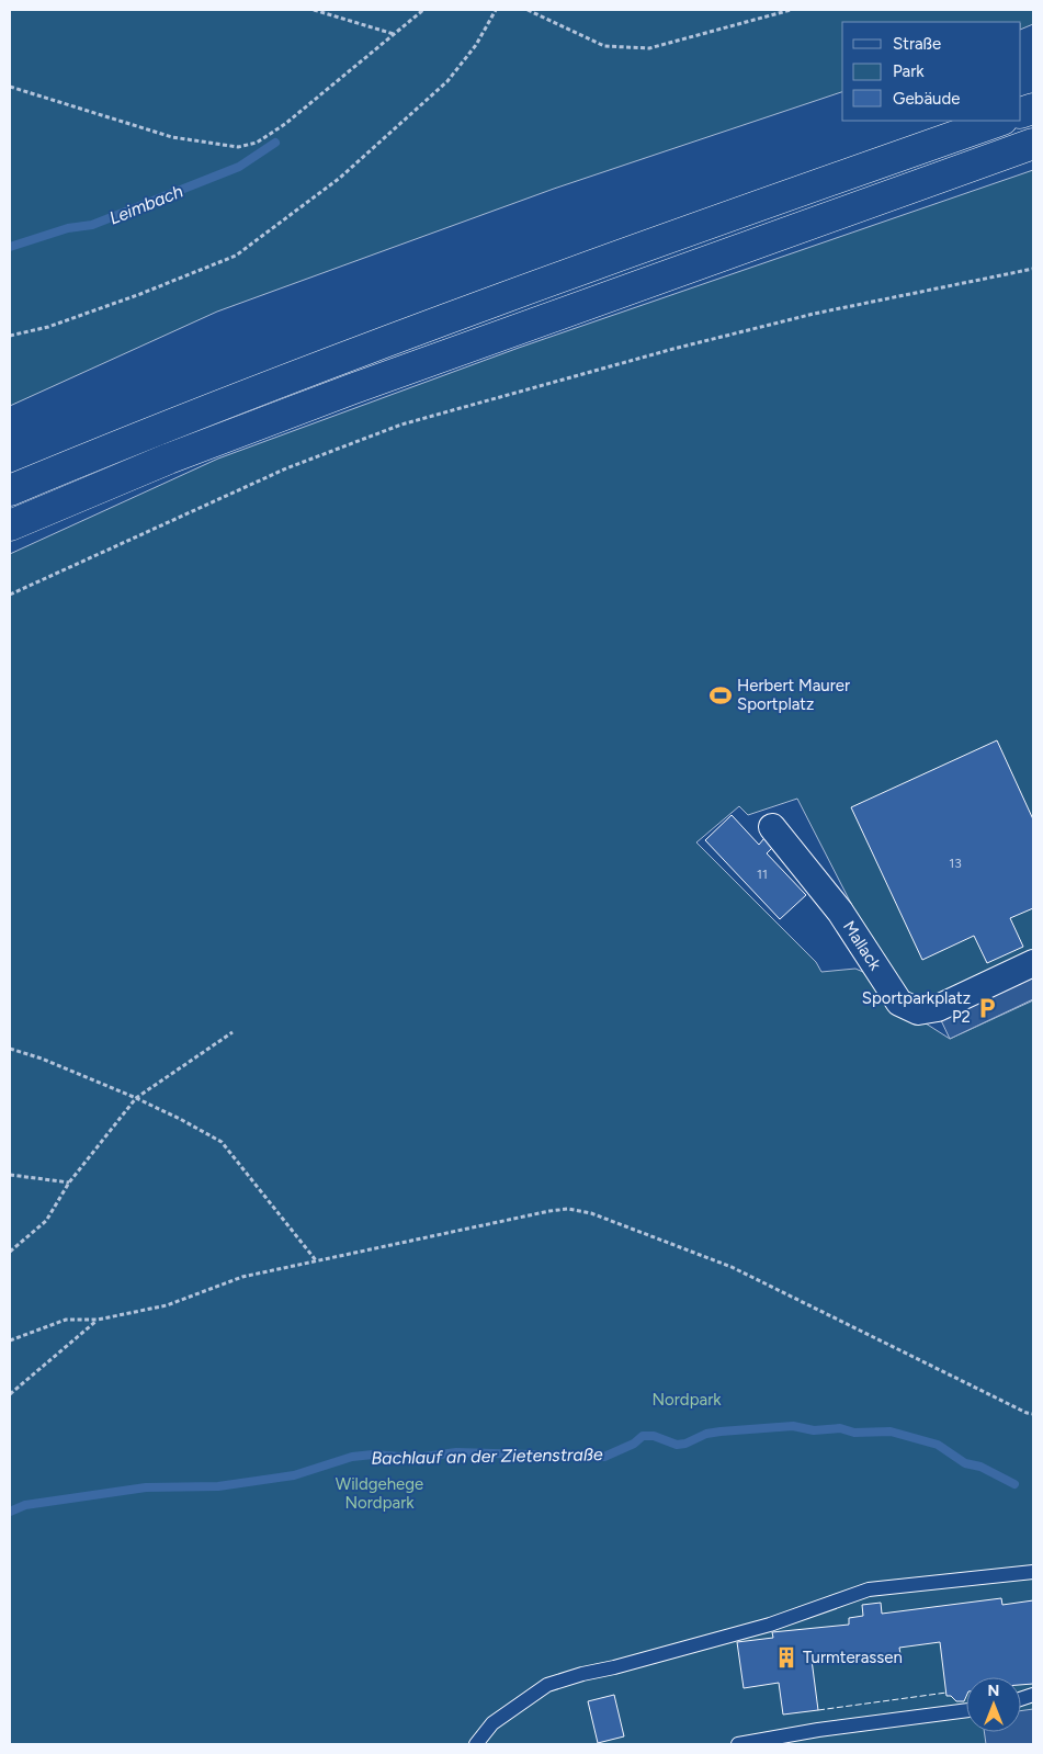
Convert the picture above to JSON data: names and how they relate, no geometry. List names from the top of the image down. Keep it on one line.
{"streets":{"street":["Mallack"]},"water":["Leimbach","Bachlauf an der Zietenstraße"],"parks":["Nordpark","Wildgehege Nordpark"],"places":{"sports":["Herbert Maurer Sportplatz"],"parking":["Sportparkplatz P2"],"building":["Turmterassen"]},"house_numbers":["13","11"],"legend":["Straße","Park","Gebäude"],"north":"top"}
